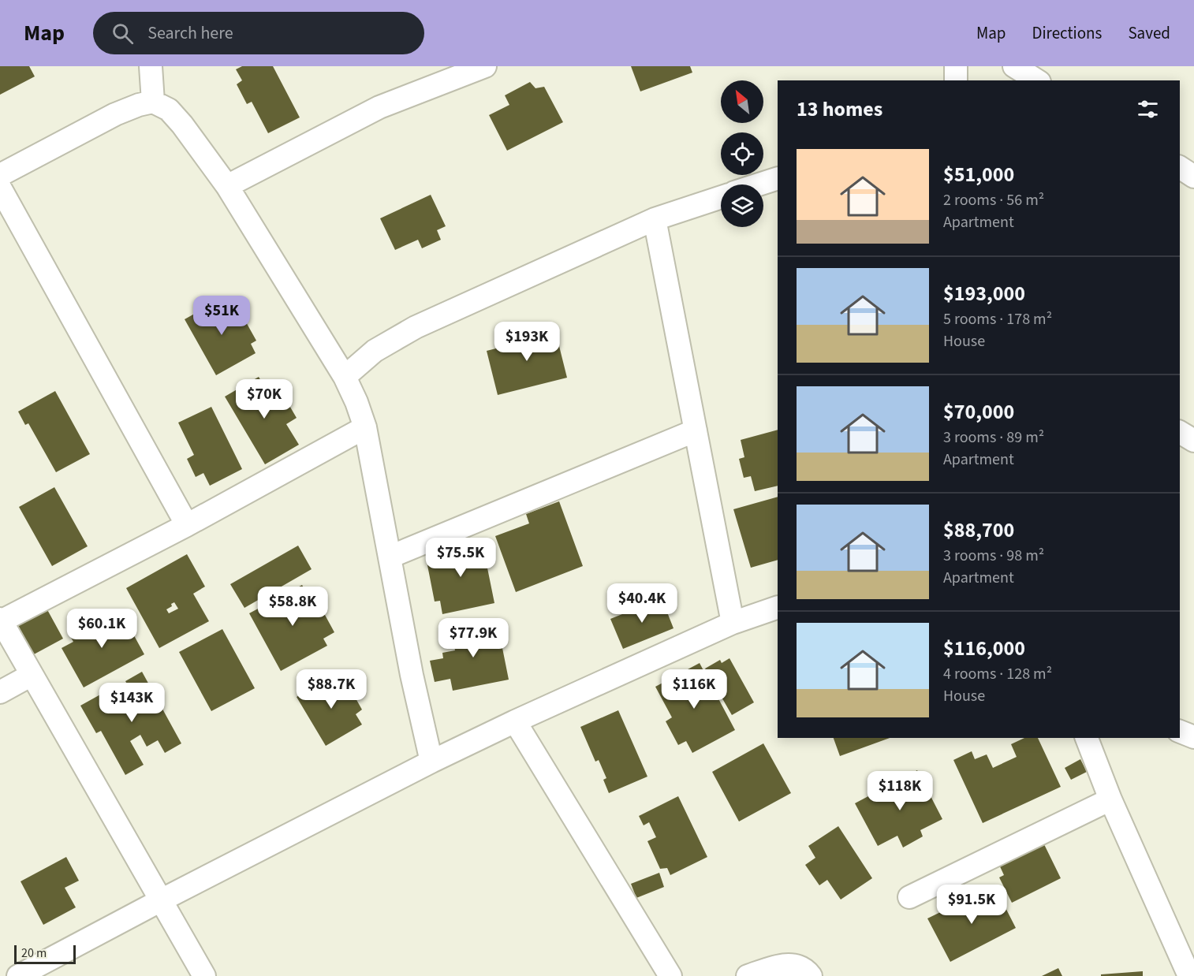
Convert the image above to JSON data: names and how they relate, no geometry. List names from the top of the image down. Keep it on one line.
{"scale_bar":"20 m","north":"top left","page":{"header":"Map","search":"Search here","nav":["Map","Directions","Saved"],"heading":"13 homes","list":[{"name":"$51,000","note":"2 rooms · 56 m² · Apartment"},{"name":"$193,000","note":"5 rooms · 178 m² · House"},{"name":"$70,000","note":"3 rooms · 89 m² · Apartment"},{"name":"$88,700","note":"3 rooms · 98 m² · Apartment"},{"name":"$116,000","note":"4 rooms · 128 m² · House"}],"price":["$51K","$193K","$70K","$75.5K","$40.4K","$58.8K","$60.1K","$77.9K","$88.7K","$116K","$143K","$118K","$91.5K"],"scale":"20 m"}}
